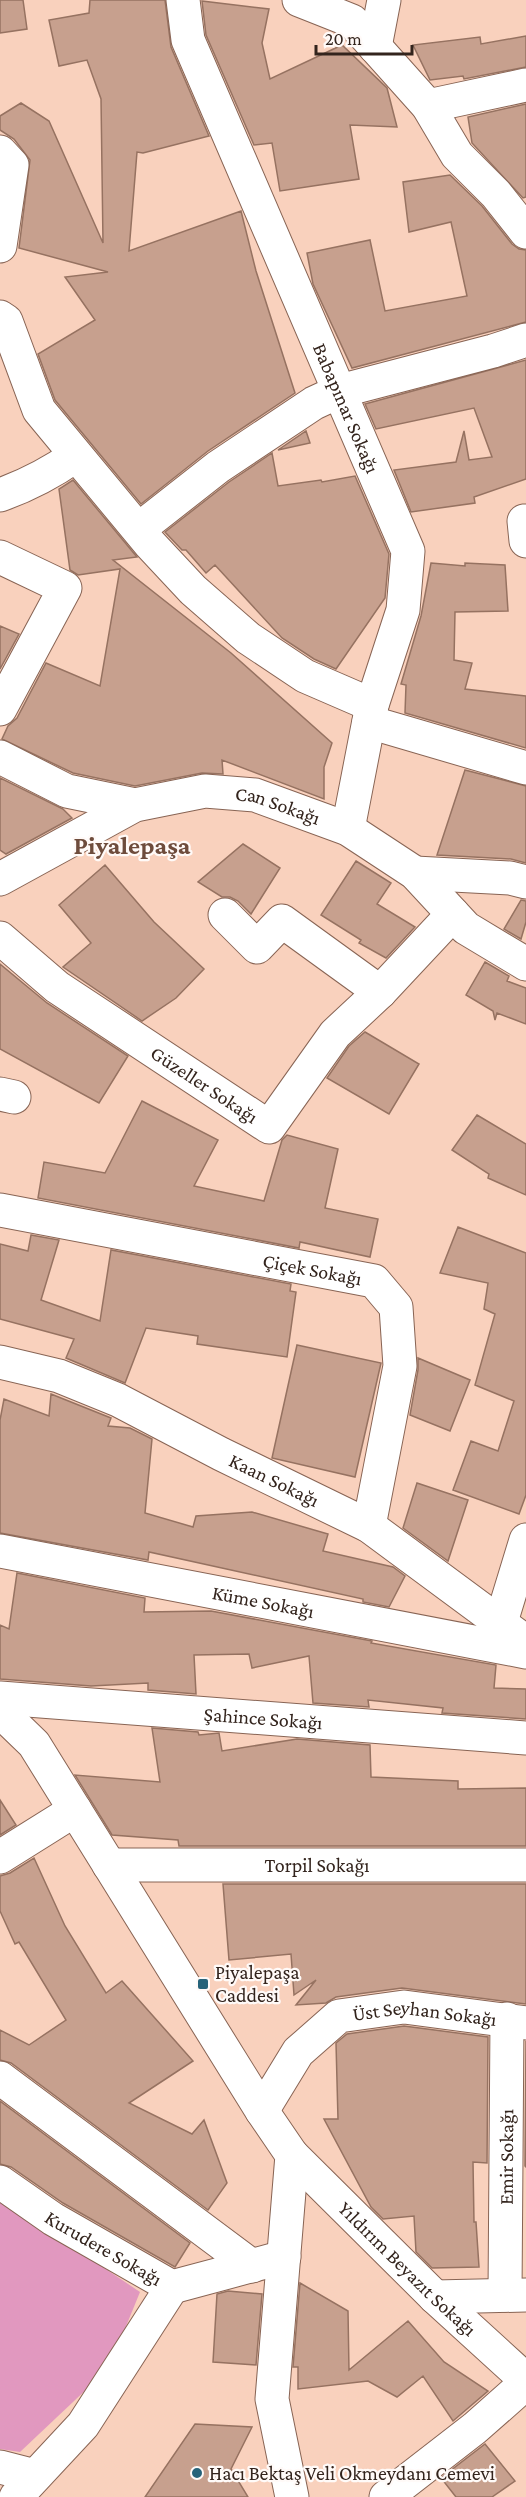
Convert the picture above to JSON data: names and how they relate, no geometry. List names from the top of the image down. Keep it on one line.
{"streets":{"street":["Babapınar Sokağı","Can Sokağı","Güzeller Sokağı","Çiçek Sokağı","Kaan Sokağı","Küme Sokağı","Şahince Sokağı","Torpil Sokağı","Üst Seyhan Sokağı","Emir Sokağı","Kurudere Sokağı","Yıldırım Beyazıt Sokağı"]},"crossings":[["Babapınar Sokağı","Can Sokağı"],["Can Sokağı","Güzeller Sokağı"],["Çiçek Sokağı","Kaan Sokağı"],["Üst Seyhan Sokağı","Emir Sokağı"]],"districts":["Piyalepaşa"],"places":{"transit":["Piyalepaşa Caddesi"],"other":["Hacı Bektaş Veli Okmeydanı Cemevi"]},"scale_bar":"20 m"}
